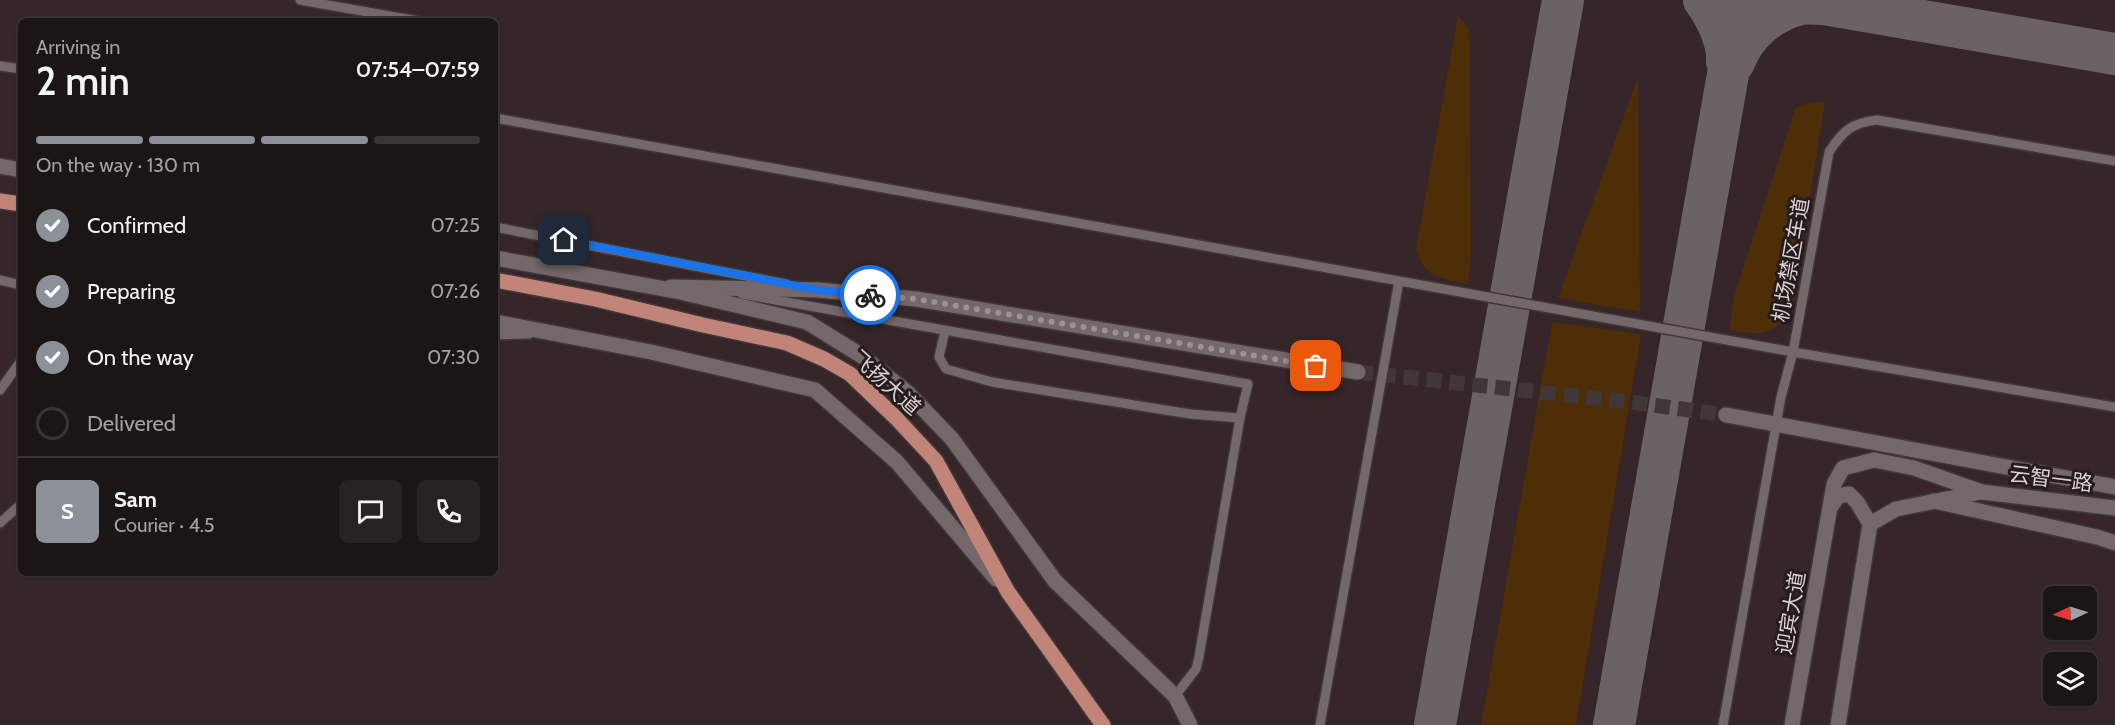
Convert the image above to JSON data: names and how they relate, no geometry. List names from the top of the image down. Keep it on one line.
{"streets":{"main road":["飞扬大道"],"street":["云智一路","迎宾大道"],"lane":["机场禁区车道"]},"crossings":[["云智一路","迎宾大道"]],"north":"left","page":{"heading":["2 min","Arriving in","07:54–07:59"],"panel":["Sam","Courier · 4.5"],"bar":"On the way · 130 m","list":[["Confirmed","07:25"],["Preparing","07:26"],["On the way","07:30"],"Delivered"],"round":"S"}}
